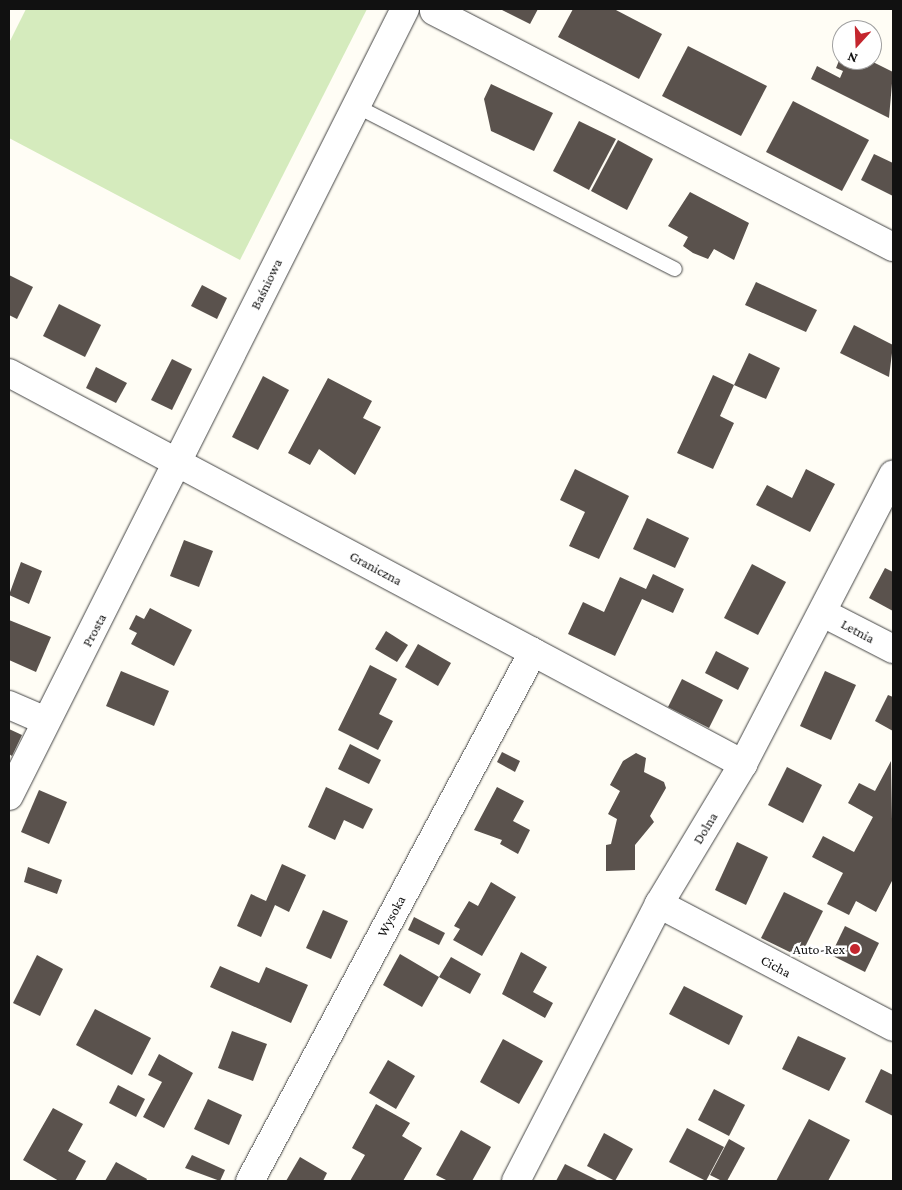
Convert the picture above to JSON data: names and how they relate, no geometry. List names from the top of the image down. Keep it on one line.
{"streets":{"street":["Baśniowa","Graniczna","Prosta","Letnia","Dolna","Wysoka","Cicha"]},"crossings":[["Baśniowa","Graniczna"],["Baśniowa","Prosta"],["Graniczna","Prosta"],["Graniczna","Dolna"],["Graniczna","Wysoka"],["Letnia","Dolna"],["Dolna","Cicha"]],"places":["Auto-Rex"],"north":"bottom"}
